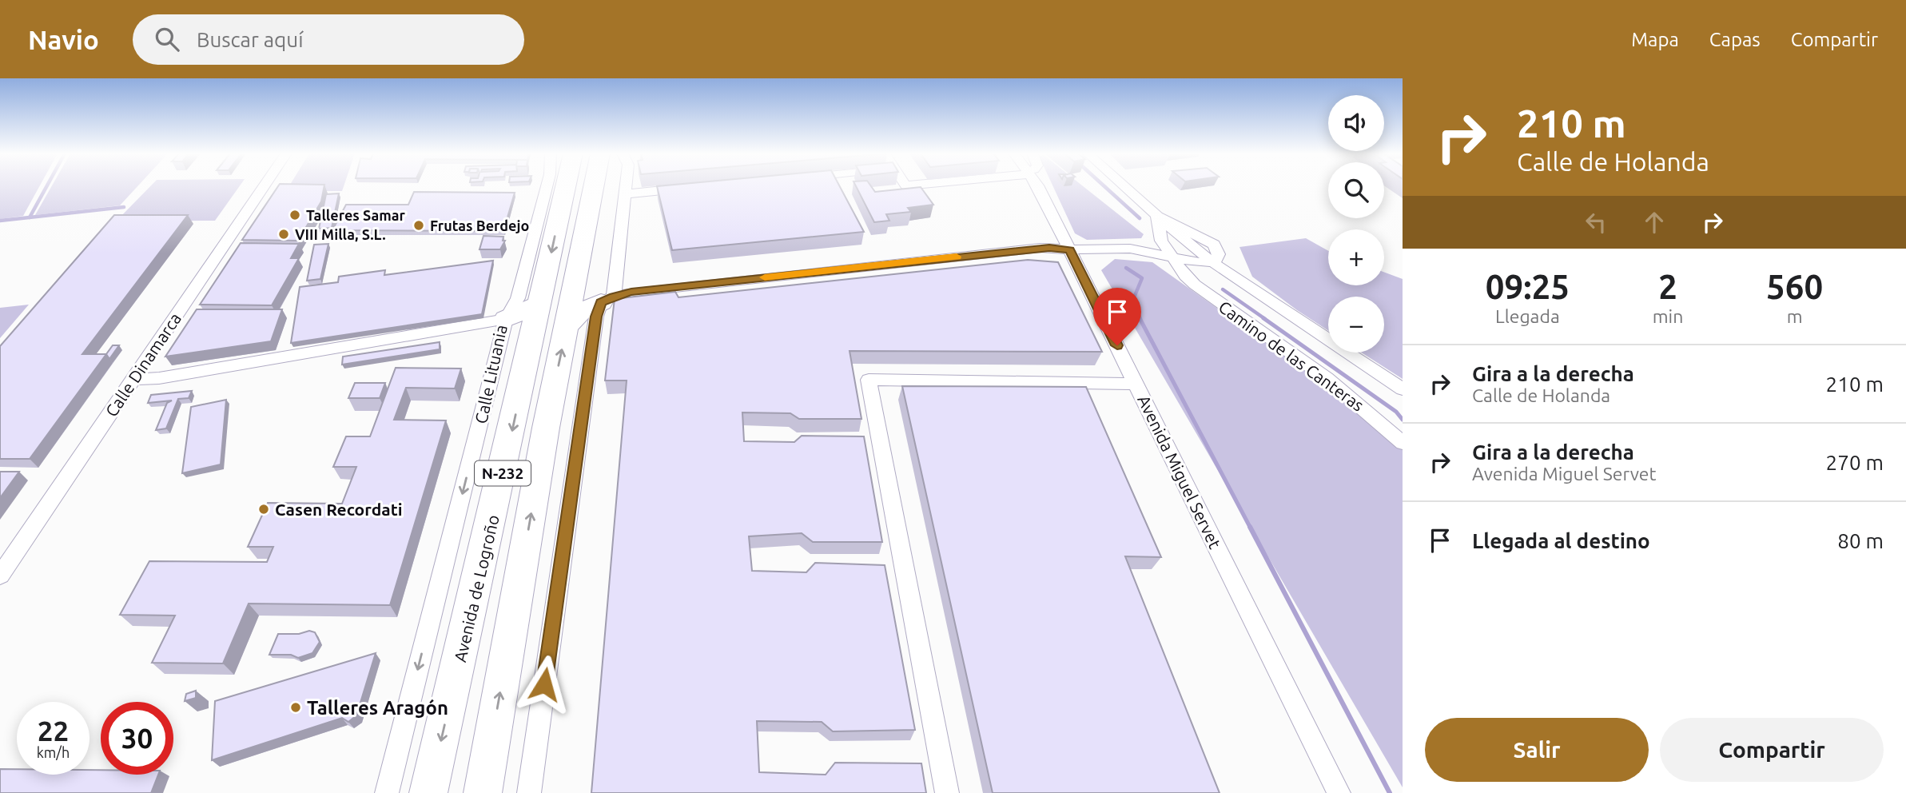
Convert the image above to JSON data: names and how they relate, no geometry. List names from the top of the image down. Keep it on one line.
{"streets":{"highway":["N-232","Avenida de Logroño"],"street":["Camino de las Canteras","Calle Dinamarca","Calle Lituania","Avenida Miguel Servet"]},"crossings":[["Calle Dinamarca","Calle Lituania"]],"places":["Talleres Samar","Frutas Berdejo","VIII Milla, S.L.","Casen Recordati","Talleres Aragón"],"page":{"header":"Navio","search":"Buscar aquí","nav":["Mapa","Capas","Compartir"],"turn":["210 m","Calle de Holanda"],"map_buttons":["+","−"],"eta":["09:25","Llegada","2","min","560","m"],"list":[{"name":"Gira a la derecha","note":"Calle de Holanda","value":"210 m"},{"name":"Gira a la derecha","note":"Avenida Miguel Servet","value":"270 m"},{"name":"Llegada al destino","value":"80 m"}],"speed":"22 km/h","limit":"30","buttons":["Salir","Compartir"]}}
